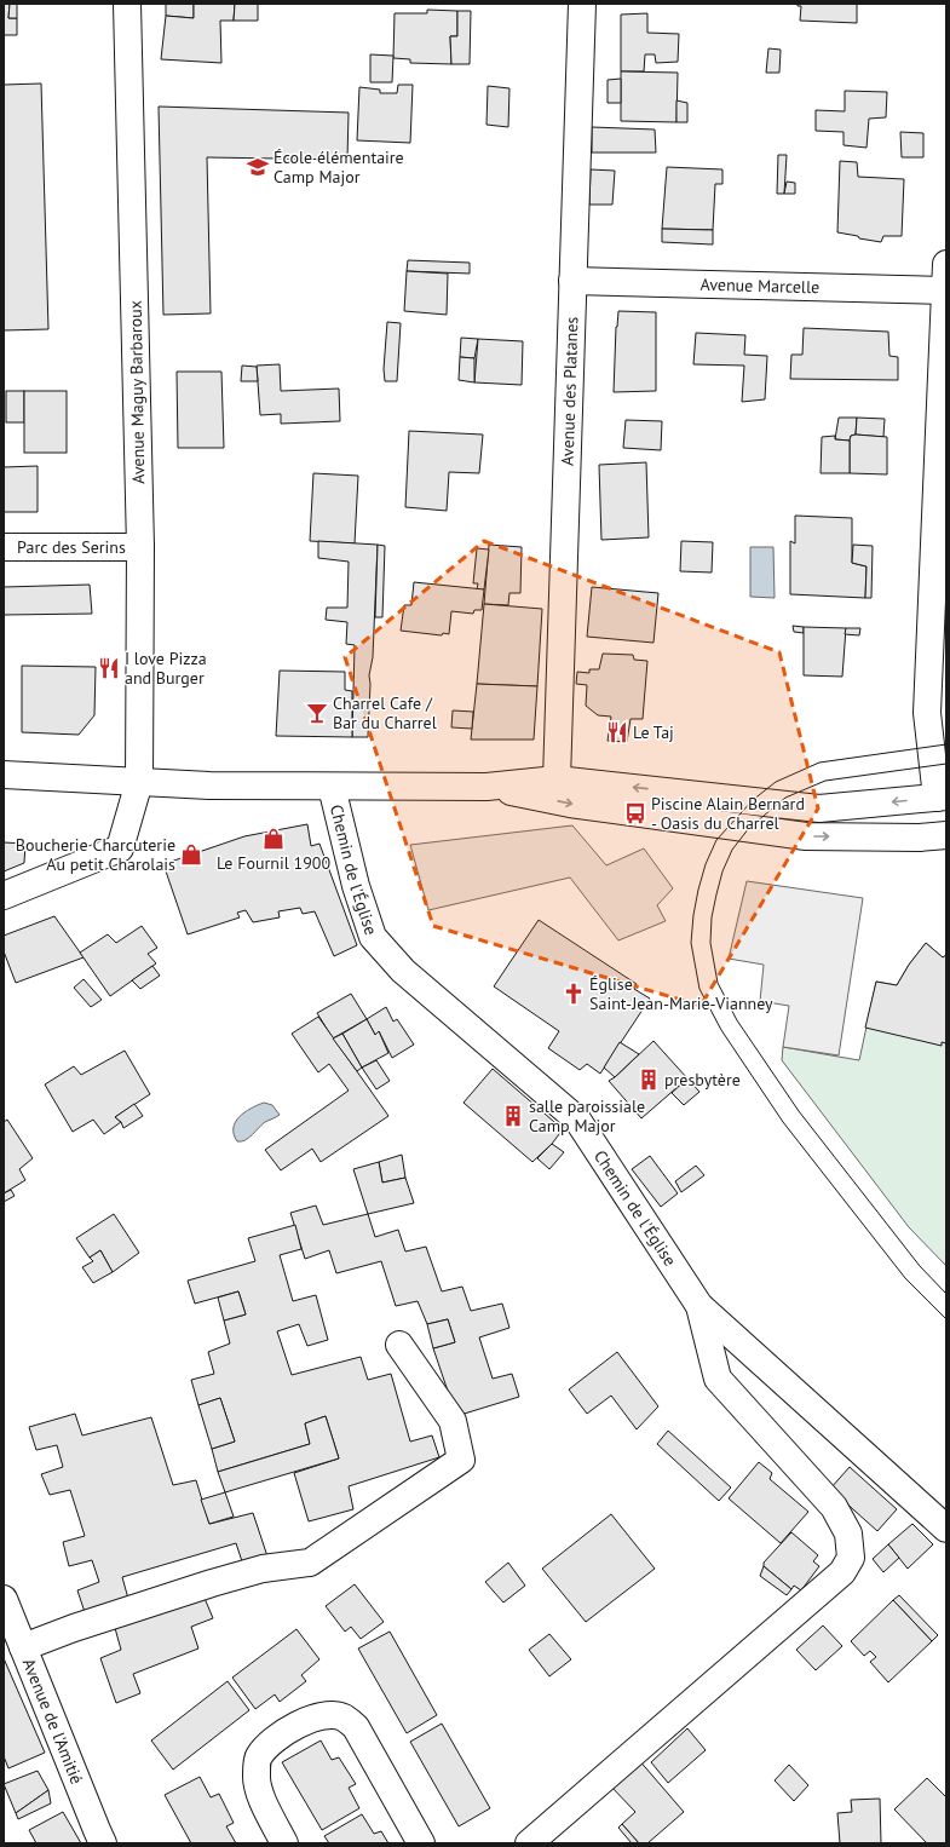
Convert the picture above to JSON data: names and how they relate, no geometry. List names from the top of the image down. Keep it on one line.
{"streets":{"street":["Avenue Marcelle","Avenue des Platanes","Avenue Maguy Barbaroux","Parc des Serins","Chemin de l'Église","Avenue de l'Amitié"]},"crossings":[["Avenue Marcelle","Avenue des Platanes"],["Avenue Maguy Barbaroux","Parc des Serins"]],"places":{"school or university":["École élémentaire Camp Major"],"restaurant":["I love Pizza and Burger","Le Taj"],"bar":["Charrel Cafe / Bar du Charrel"],"bus stop":["Piscine Alain Bernard - Oasis du Charrel"],"shop":["Le Fournil 1900","Boucherie Charcuterie Au petit Charolais"],"church":["Église Saint-Jean-Marie-Vianney"],"building":["presbytère","salle paroissiale Camp Major"]}}
